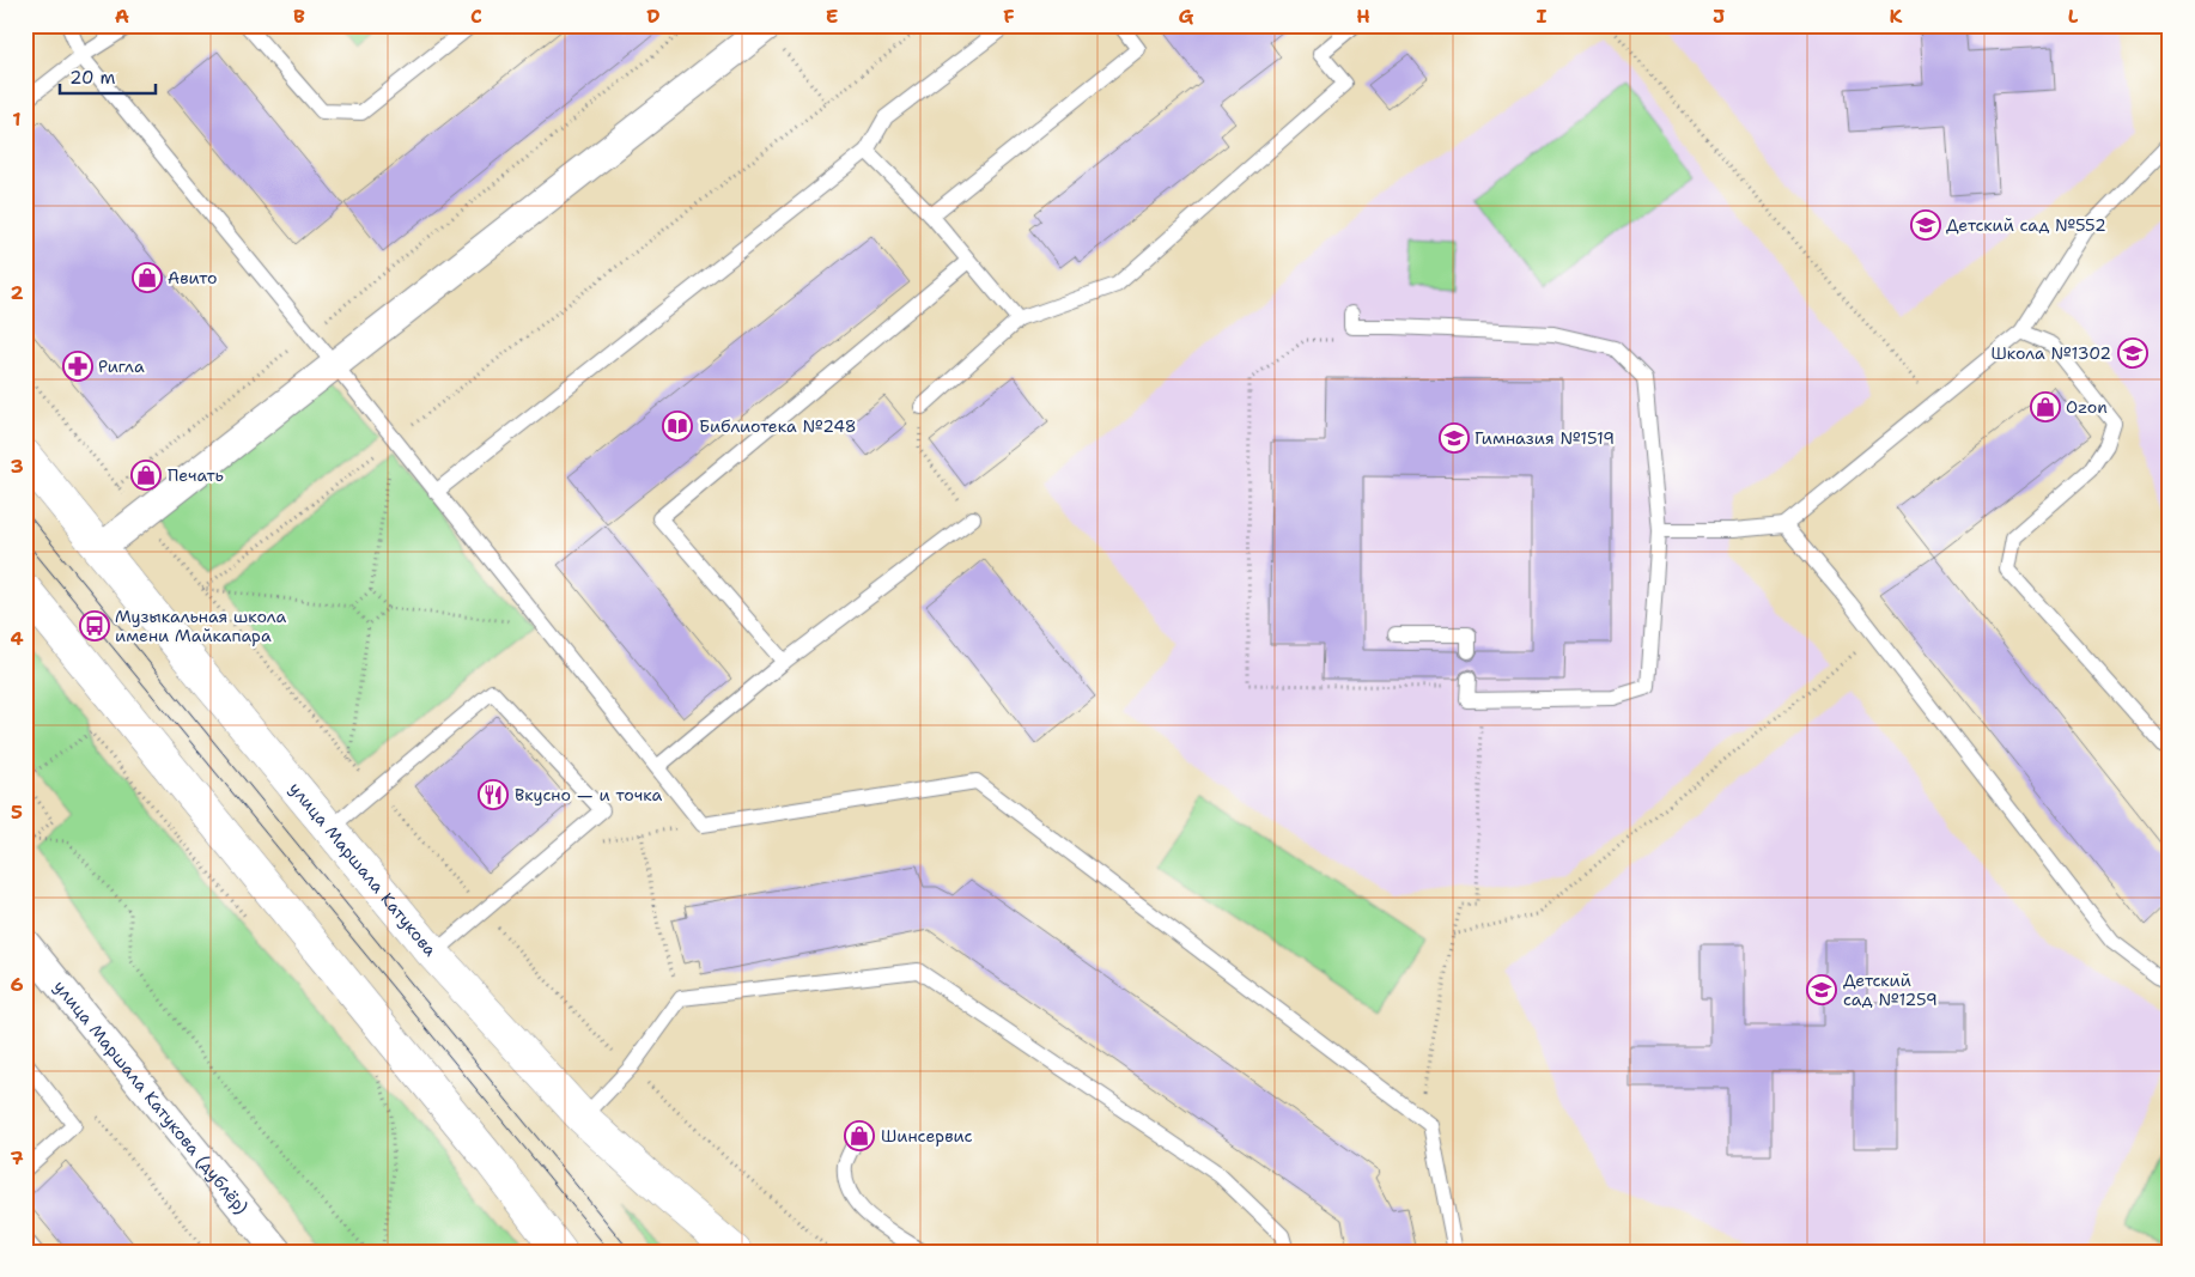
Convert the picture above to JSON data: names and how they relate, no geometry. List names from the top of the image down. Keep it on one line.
{"streets":{"main road":["улица Маршала Катукова"],"street":["улица Маршала Катукова (дублёр)"]},"places":{"school or university":["Детский сад №552","Школа №1302","Гимназия №1519","Детский сад №1259"],"shop":["Авито","Ozon","Печать","Шинсервис"],"pharmacy":["Ригла"],"library":["Библиотека №248"],"bus stop":["Музыкальная школа имени Майкапара"],"restaurant":["Вкусно — и точка"]},"scale_bar":"20 m","grid":{"columns":["A","B","C","D","E","F","G","H","I","J","K","L"],"rows":["1","2","3","4","5","6","7"]}}
